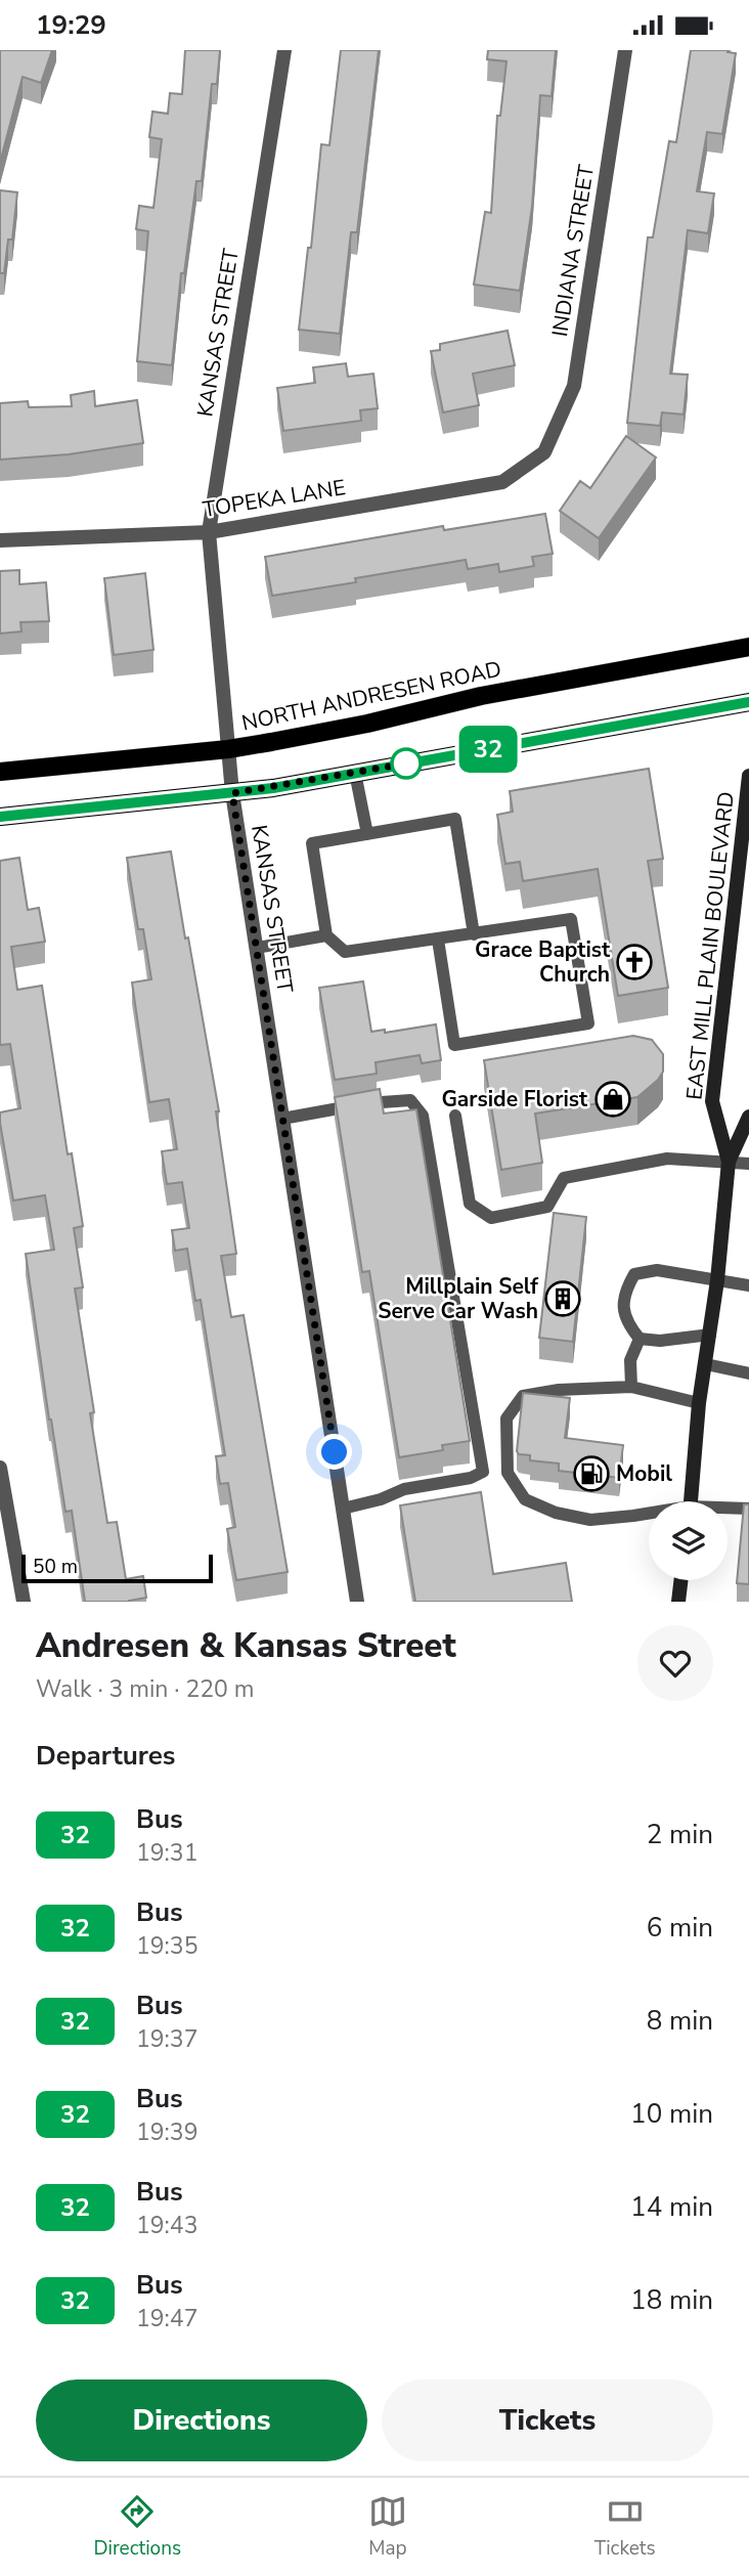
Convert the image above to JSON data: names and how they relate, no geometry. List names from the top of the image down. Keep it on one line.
{"streets":{"main road":["NORTH ANDRESEN ROAD","EAST MILL PLAIN BOULEVARD"],"street":["INDIANA STREET","KANSAS STREET","TOPEKA LANE"]},"crossings":[["INDIANA STREET","TOPEKA LANE"],["KANSAS STREET","TOPEKA LANE"],["KANSAS STREET","NORTH ANDRESEN ROAD"]],"places":{"church":["Grace Baptist Church"],"shop":["Garside Florist"],"building":["Millplain Self Serve Car Wash"],"fuel station":["Mobil"]},"lines":["bus line 32"],"scale_bar":"50 m","page":{"status":"19:29","on_map":"32","scale":"50 m","heading":[["Andresen & Kansas Street","Walk · 3 min · 220 m"],"Departures"],"list":[{"mark":"32","name":"Bus","note":"19:31","value":"2 min"},{"mark":"32","name":"Bus","note":"19:35","value":"6 min"},{"mark":"32","name":"Bus","note":"19:37","value":"8 min"},{"mark":"32","name":"Bus","note":"19:39","value":"10 min"},{"mark":"32","name":"Bus","note":"19:43","value":"14 min"},{"mark":"32","name":"Bus","note":"19:47","value":"18 min"}],"buttons":["Directions","Tickets"],"tabs":["Directions","Map","Tickets"]}}
